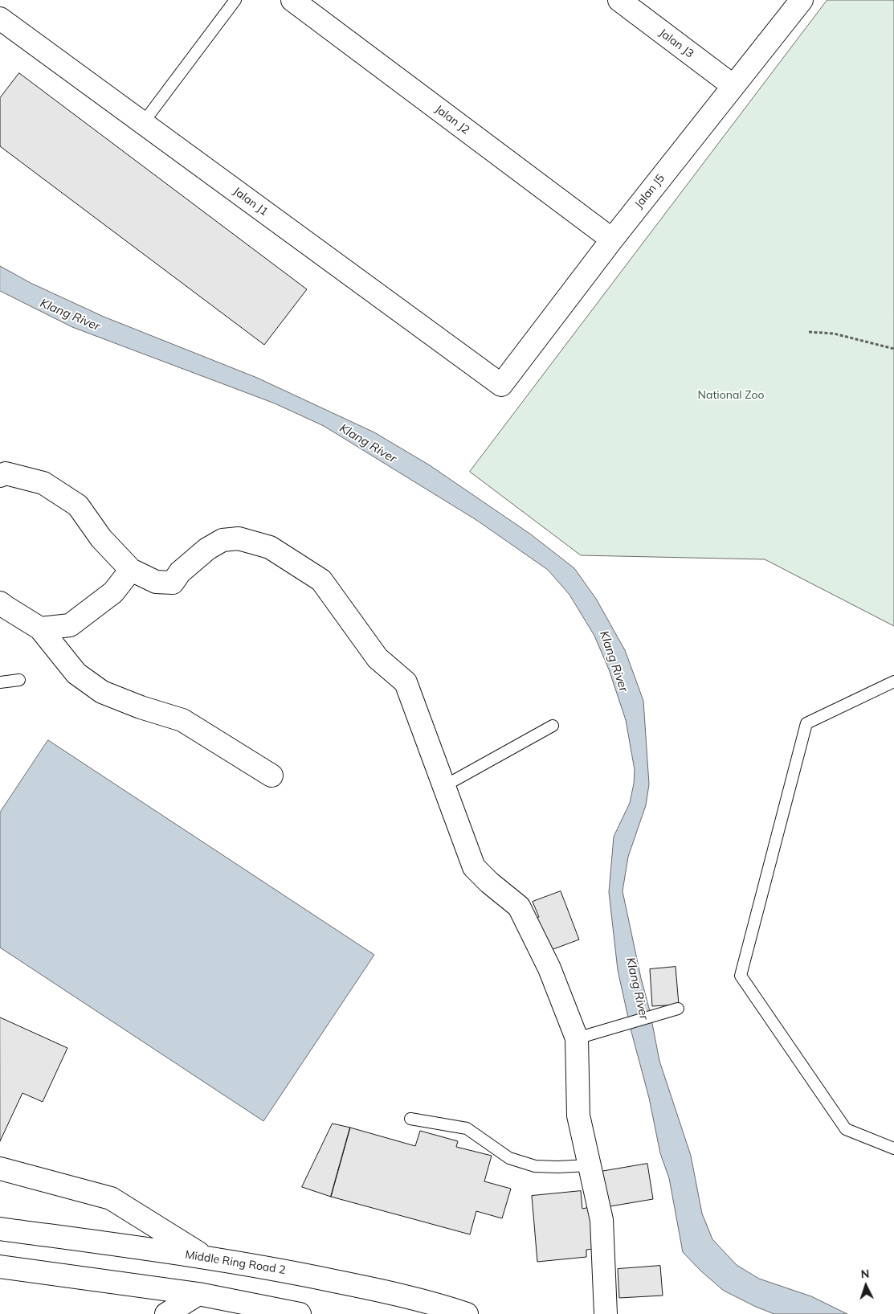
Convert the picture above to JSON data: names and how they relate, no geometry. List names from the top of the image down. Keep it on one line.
{"streets":{"main road":["Jalan J3","Jalan J2","Jalan J5","Jalan J1","Middle Ring Road 2"]},"crossings":[["Jalan J3","Jalan J5"],["Jalan J2","Jalan J5"],["Jalan J5","Jalan J1"]],"water":["Klang River"],"parks":["National Zoo"],"north":"top"}
